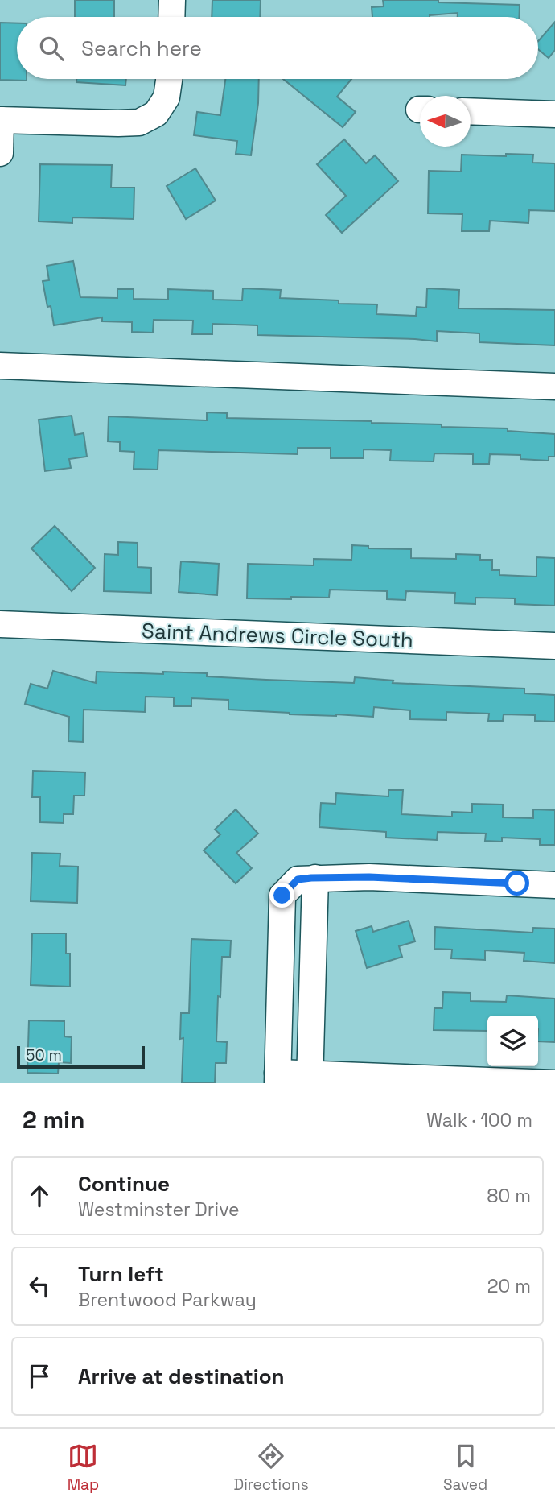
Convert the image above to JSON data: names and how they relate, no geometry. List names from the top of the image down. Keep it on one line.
{"streets":{"street":["Saint Andrews Circle South"]},"scale_bar":"50 m","north":"left","page":{"search":"Search here","scale":"50 m","heading":["2 min","Walk · 100 m"],"list":[["Continue","Westminster Drive","80 m"],["Turn left","Brentwood Parkway","20 m"],"Arrive at destination"],"nav":["Map","Directions","Saved"]}}
